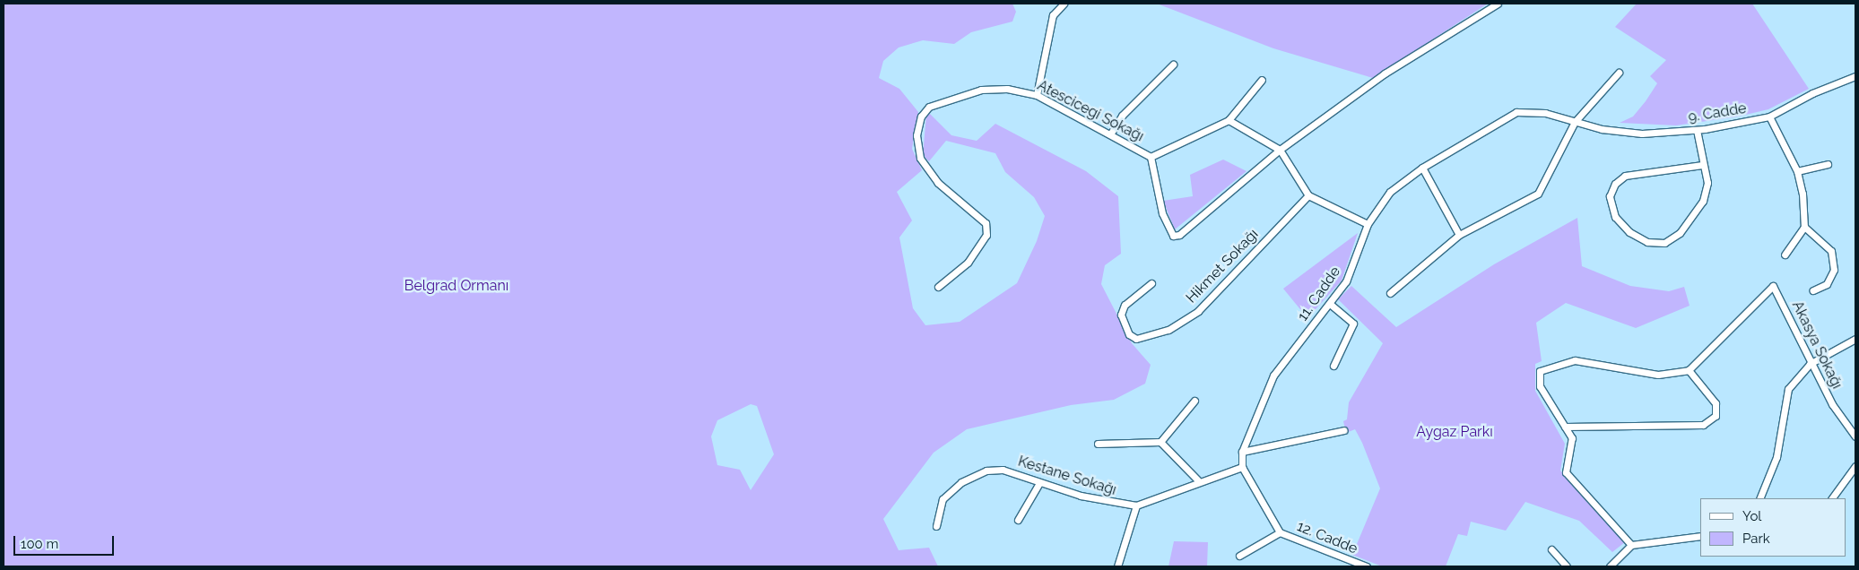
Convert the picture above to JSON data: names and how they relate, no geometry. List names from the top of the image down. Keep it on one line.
{"streets":{"street":["Atescicegi Sokağı","9. Cadde","Hikmet Sokağı","11. Cadde","Akasya Sokağı","Kestane Sokağı","12. Cadde"]},"crossings":[["9. Cadde","11. Cadde"]],"parks":["Belgrad Ormanı","Aygaz Parkı"],"legend":["Yol","Park"],"scale_bar":"100 m"}
